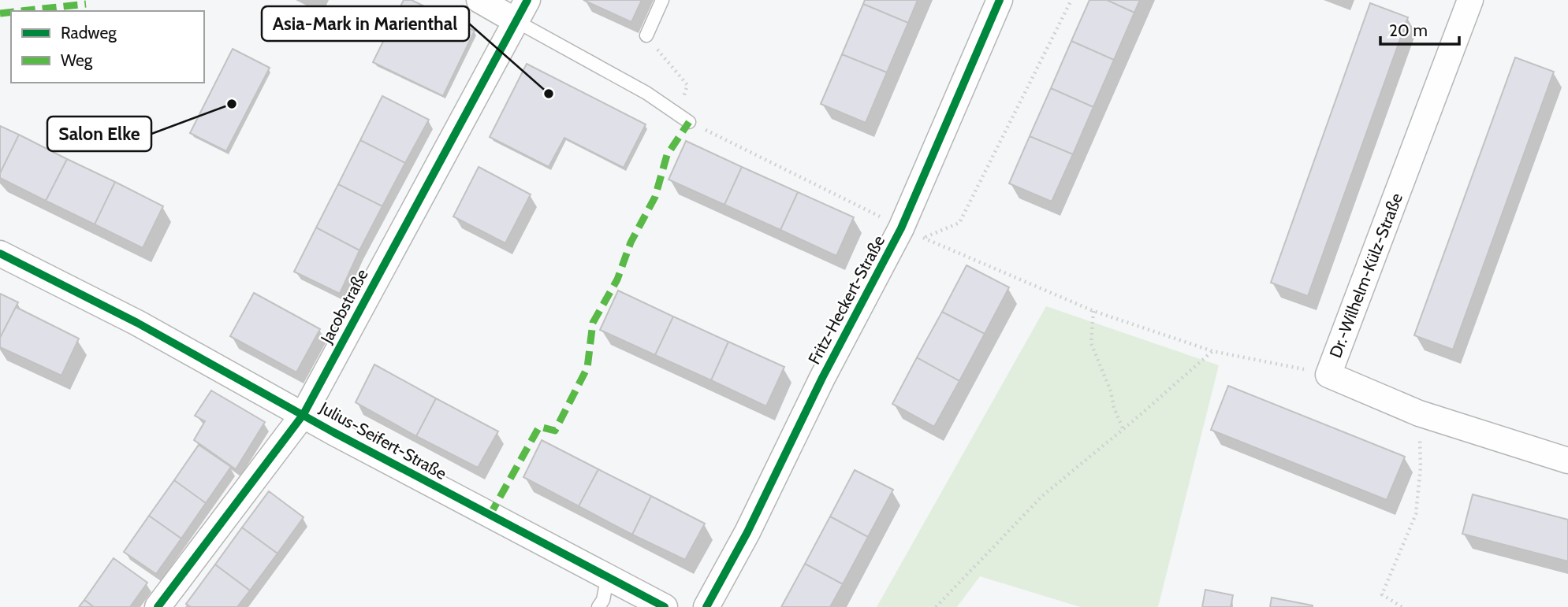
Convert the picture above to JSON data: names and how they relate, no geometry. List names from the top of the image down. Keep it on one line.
{"streets":{"street":["Dr.-Wilhelm-Külz-Straße","Fritz-Heckert-Straße","Jacobstraße","Julius-Seifert-Straße"]},"crossings":[["Jacobstraße","Julius-Seifert-Straße"]],"places":["Asia-Mark in Marienthal","Salon Elke"],"legend":["Radweg","Weg"],"scale_bar":"20 m"}
